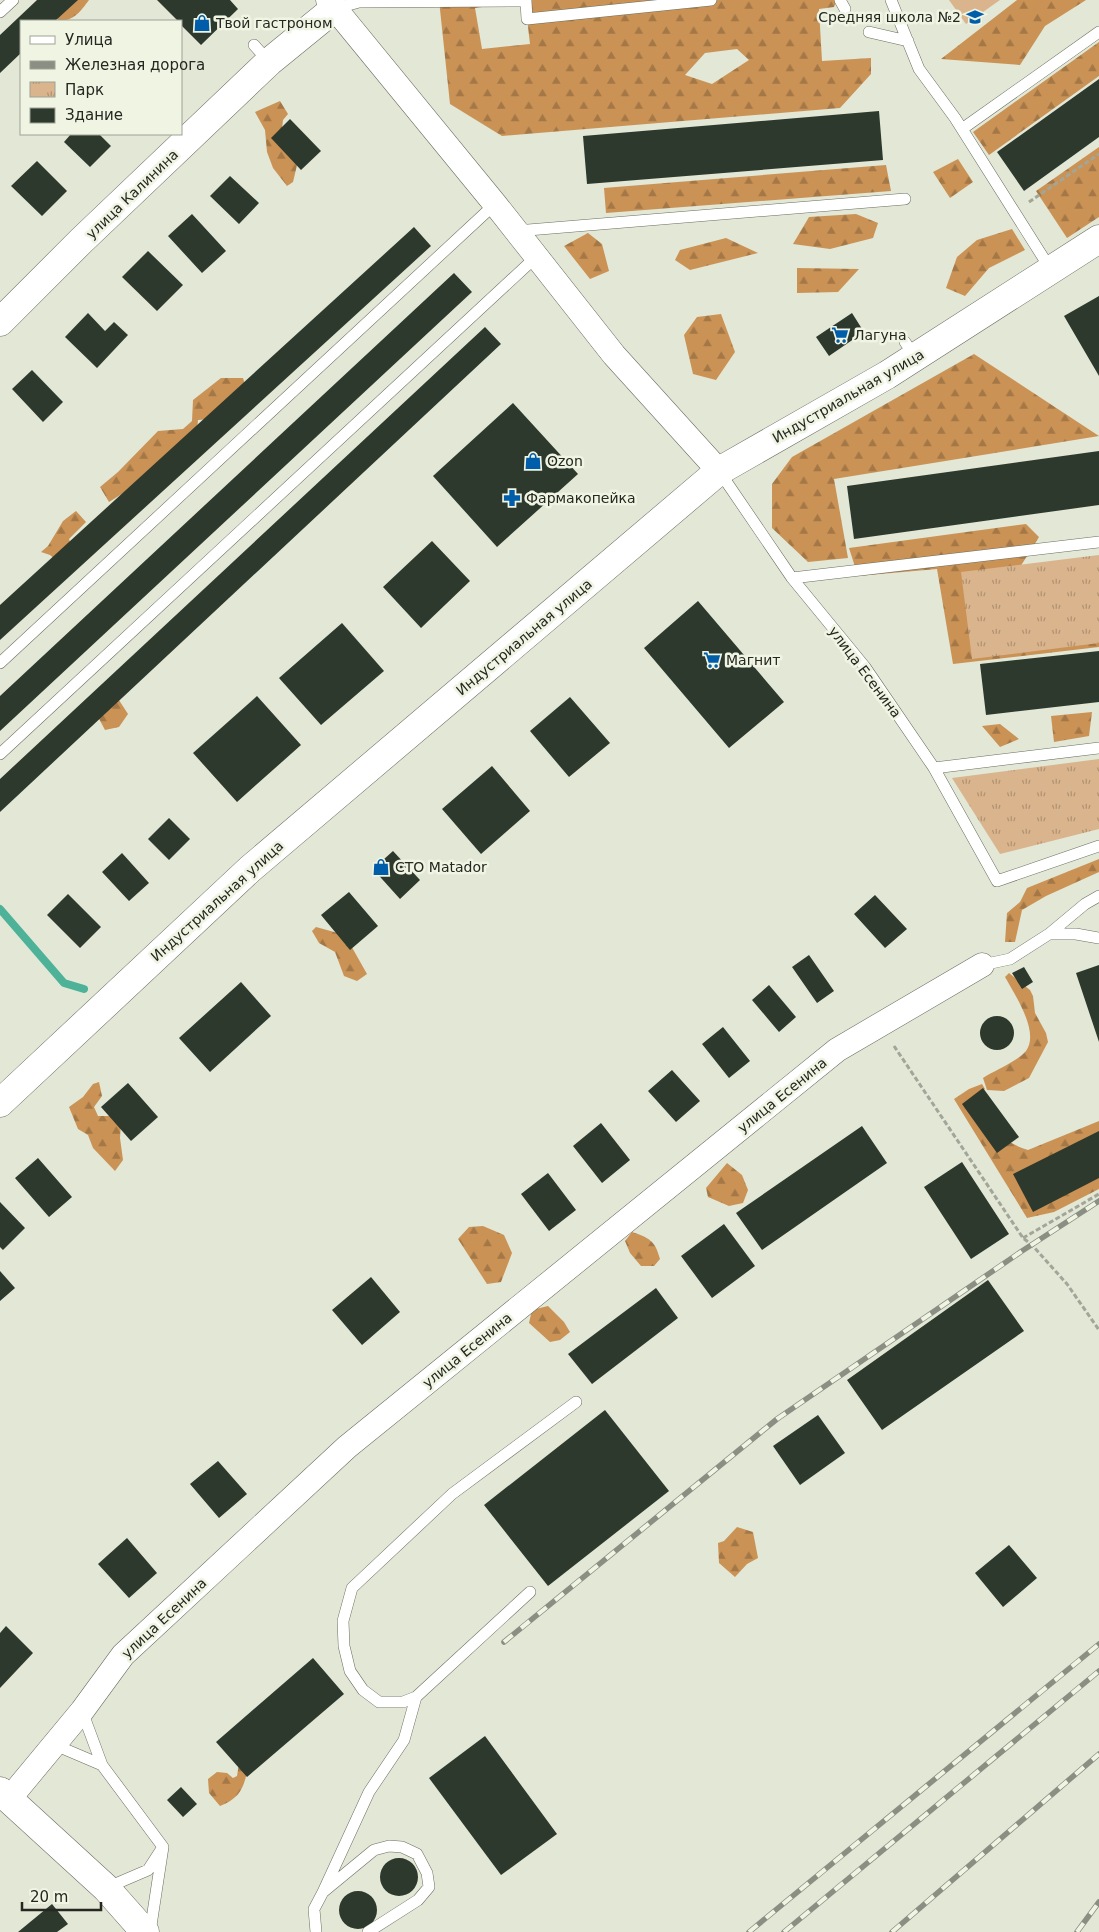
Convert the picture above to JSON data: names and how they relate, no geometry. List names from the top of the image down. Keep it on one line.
{"streets":{"street":["улица Калинина","Индустриальная улица","улица Есенина"]},"crossings":[["Индустриальная улица","улица Есенина"]],"places":{"school or university":["Средняя школа №2"],"shop":["Твой гастроном","Ozon","СТО Matador"],"supermarket":["Лагуна","Магнит"],"pharmacy":["Фармакопейка"]},"legend":["Улица","Железная дорога","Парк","Здание"],"scale_bar":"20 m"}
